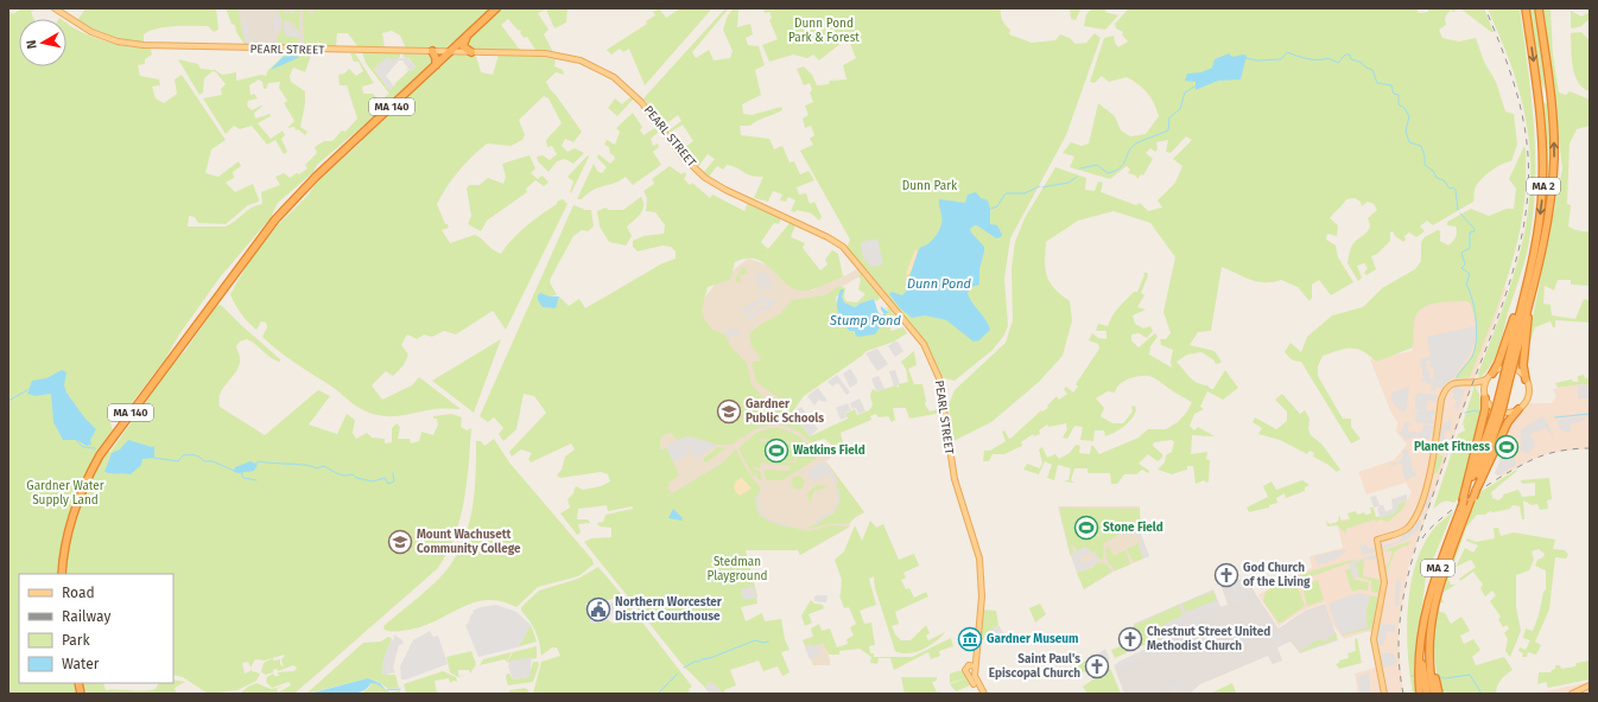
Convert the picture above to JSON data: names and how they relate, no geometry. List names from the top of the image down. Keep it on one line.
{"streets":{"highway":["MA 140","MA 2"],"main road":["PEARL STREET"]},"crossings":[["PEARL STREET","MA 140"]],"water":["Dunn Pond","Stump Pond"],"parks":["Dunn Pond Park & Forest","Dunn Park","Gardner Water Supply Land","Stedman Playground"],"places":{"school or university":["Gardner Public Schools","Mount Wachusett Community College"],"sports":["Planet Fitness","Watkins Field","Stone Field"],"church":["God Church of the Living","Chestnut Street United Methodist Church","Saint Paul's Episcopal Church"],"public building":["Northern Worcester District Courthouse"],"museum":["Gardner Museum"]},"legend":["Road","Railway","Park","Water"],"north":"left"}
